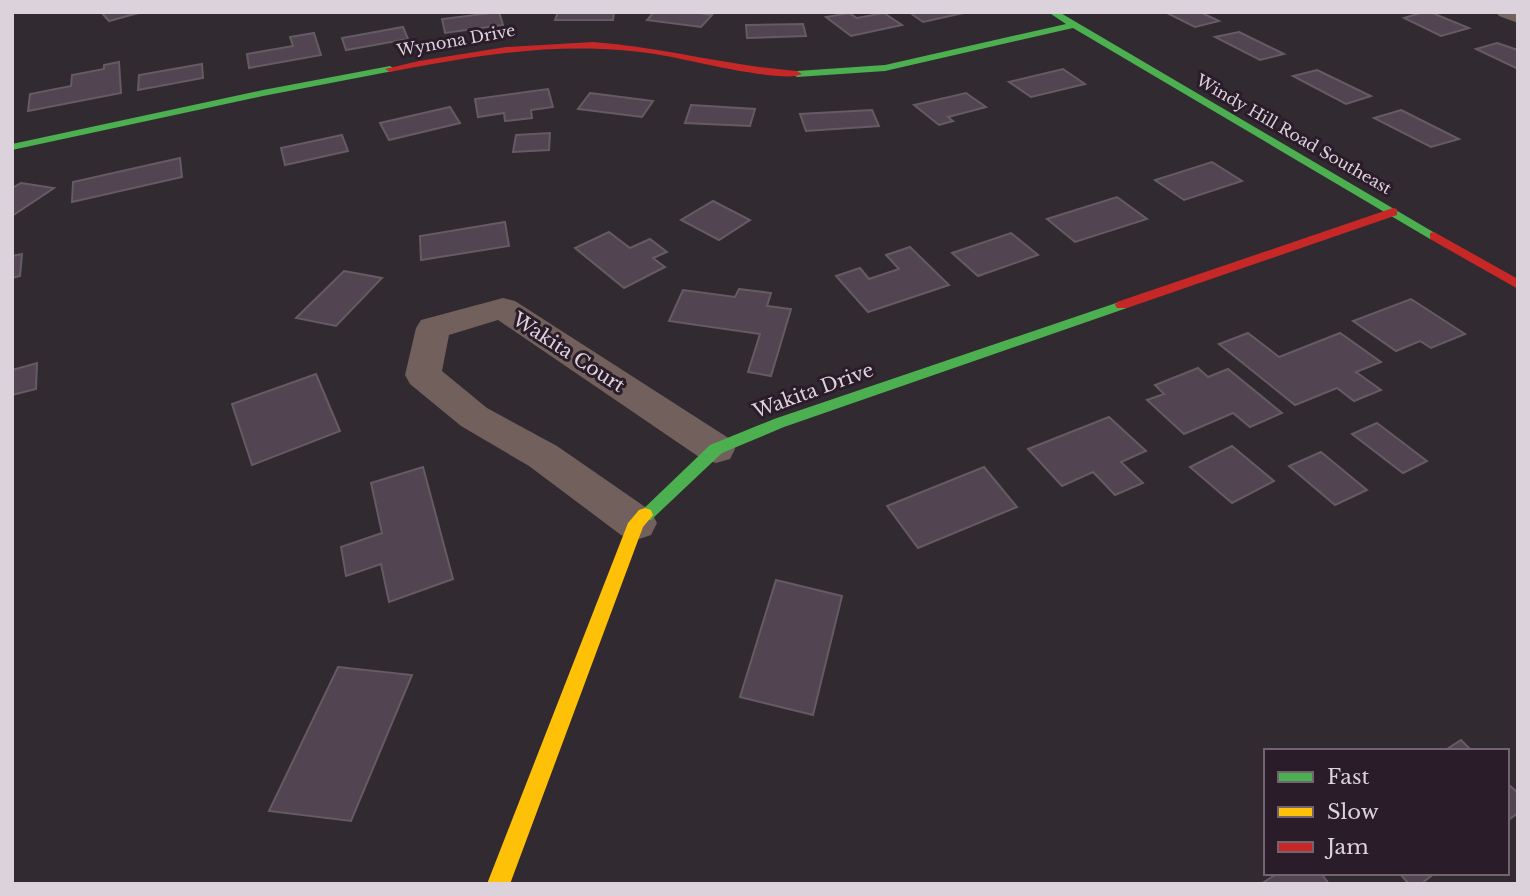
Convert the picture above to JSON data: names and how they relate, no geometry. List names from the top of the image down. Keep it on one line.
{"streets":{"street":["Wynona Drive","Windy Hill Road Southeast","Wakita Court","Wakita Drive"]},"crossings":[["Wynona Drive","Windy Hill Road Southeast"],["Windy Hill Road Southeast","Wakita Drive"],["Wakita Court","Wakita Drive"]],"legend":["Fast","Slow","Jam"]}
